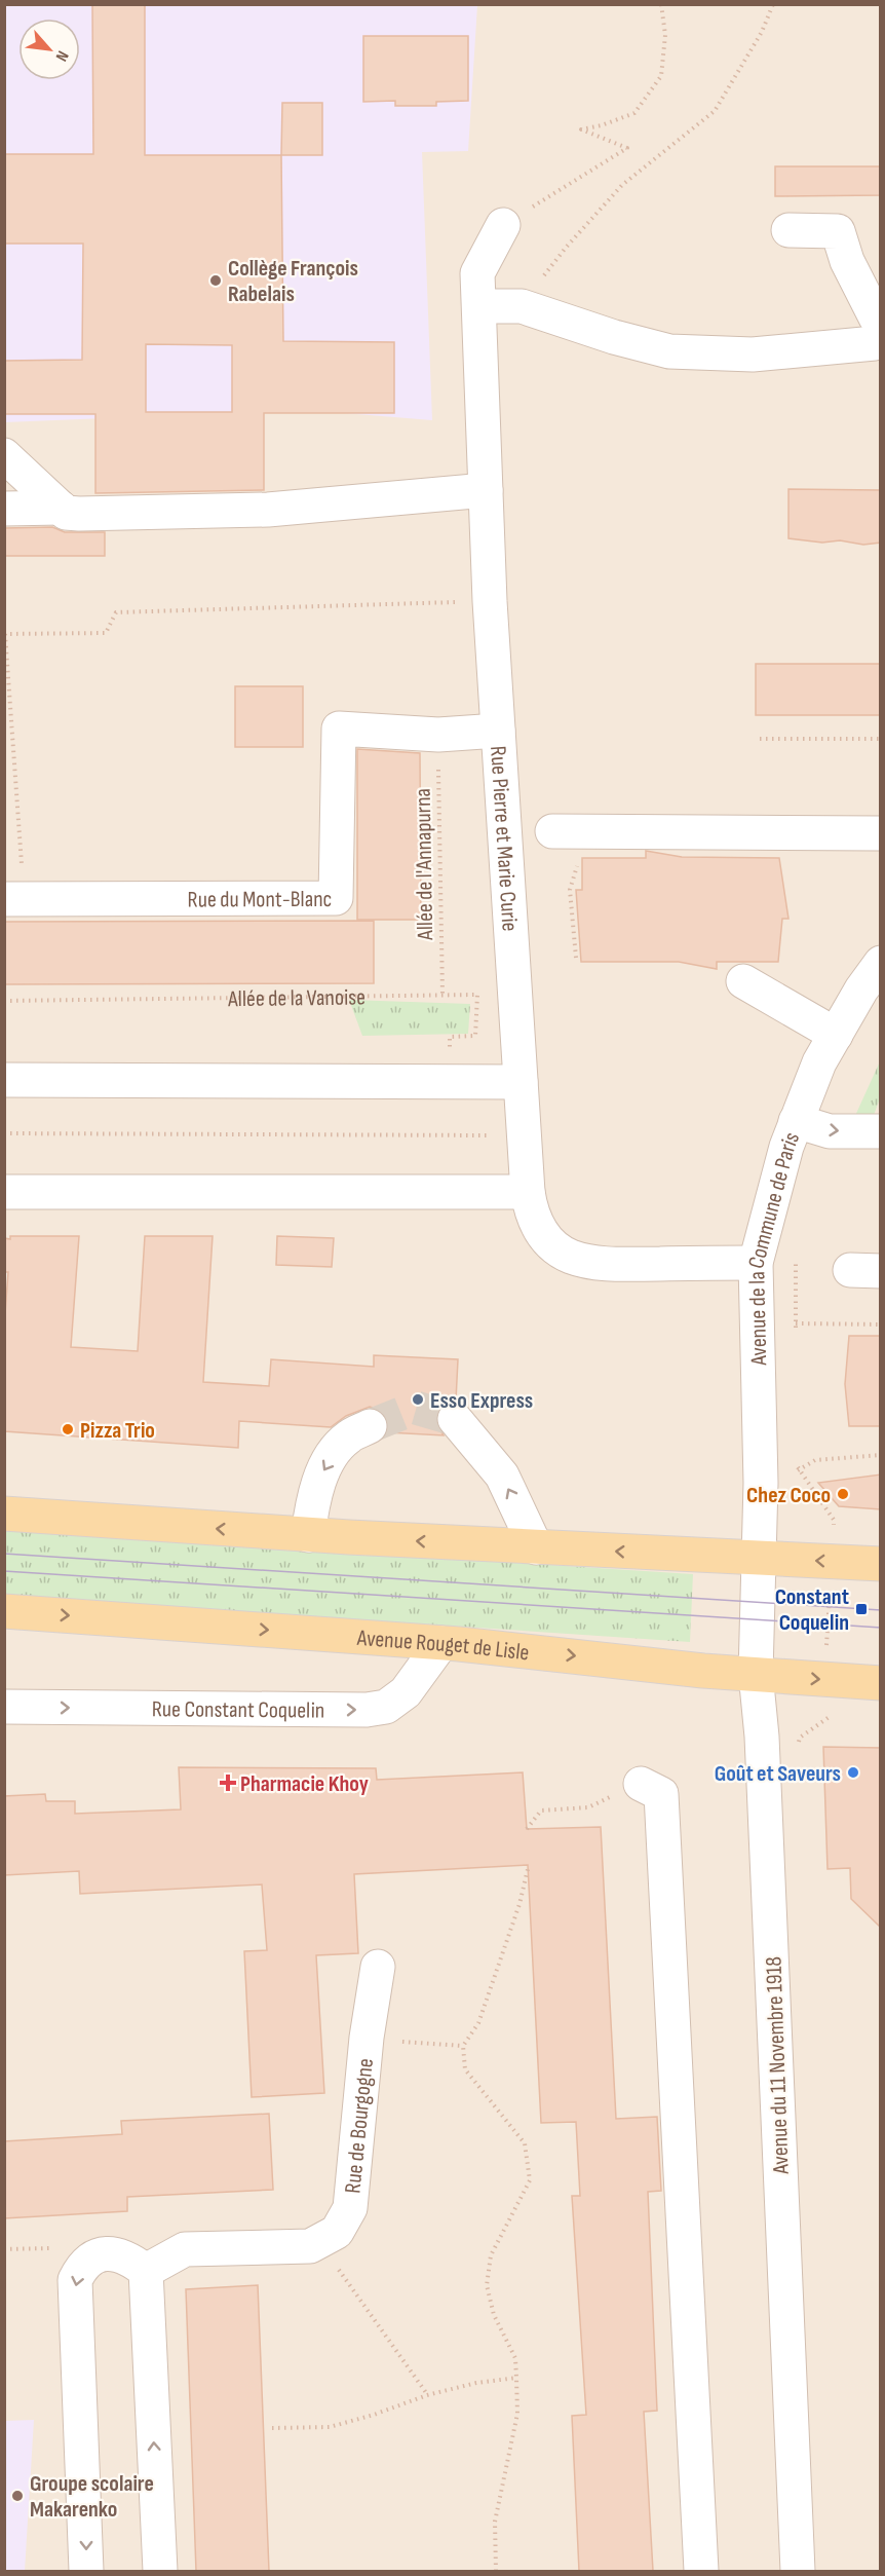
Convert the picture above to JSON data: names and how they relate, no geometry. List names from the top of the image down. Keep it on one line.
{"streets":{"main road":["Avenue Rouget de Lisle"],"street":["Rue Pierre et Marie Curie","Rue du Mont-Blanc","Avenue de la Commune de Paris","Rue Constant Coquelin","Avenue du 11 Novembre 1918","Rue de Bourgogne"],"path":["Allée de l'Annapurna","Allée de la Vanoise"]},"crossings":[["Rue Pierre et Marie Curie","Rue du Mont-Blanc"],["Rue Pierre et Marie Curie","Avenue de la Commune de Paris"],["Allée de l'Annapurna","Rue du Mont-Blanc"],["Allée de l'Annapurna","Allée de la Vanoise"],["Avenue de la Commune de Paris","Avenue du 11 Novembre 1918"],["Avenue Rouget de Lisle","Rue Constant Coquelin"],["Avenue Rouget de Lisle","Avenue du 11 Novembre 1918"]],"one_way":["Rue Constant Coquelin"],"places":{"other":["Collège François Rabelais","Esso Express","Pizza Trio","Chez Coco","Goût et Saveurs","Groupe scolaire Makarenko"],"transit":["Constant Coquelin"],"health":["Pharmacie Khoy"]},"north":"bottom right"}
